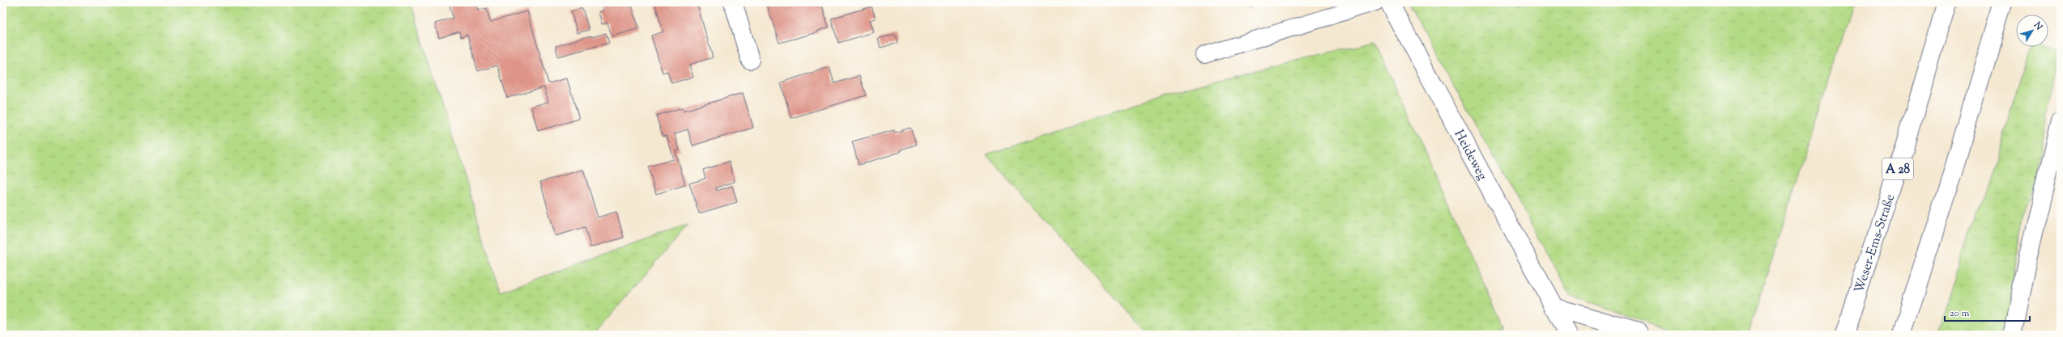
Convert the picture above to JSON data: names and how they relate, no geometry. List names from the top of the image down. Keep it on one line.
{"streets":{"main road":["Heideweg","A 28","Weser-Ems-Straße"]},"scale_bar":"20 m","north":"top right"}
